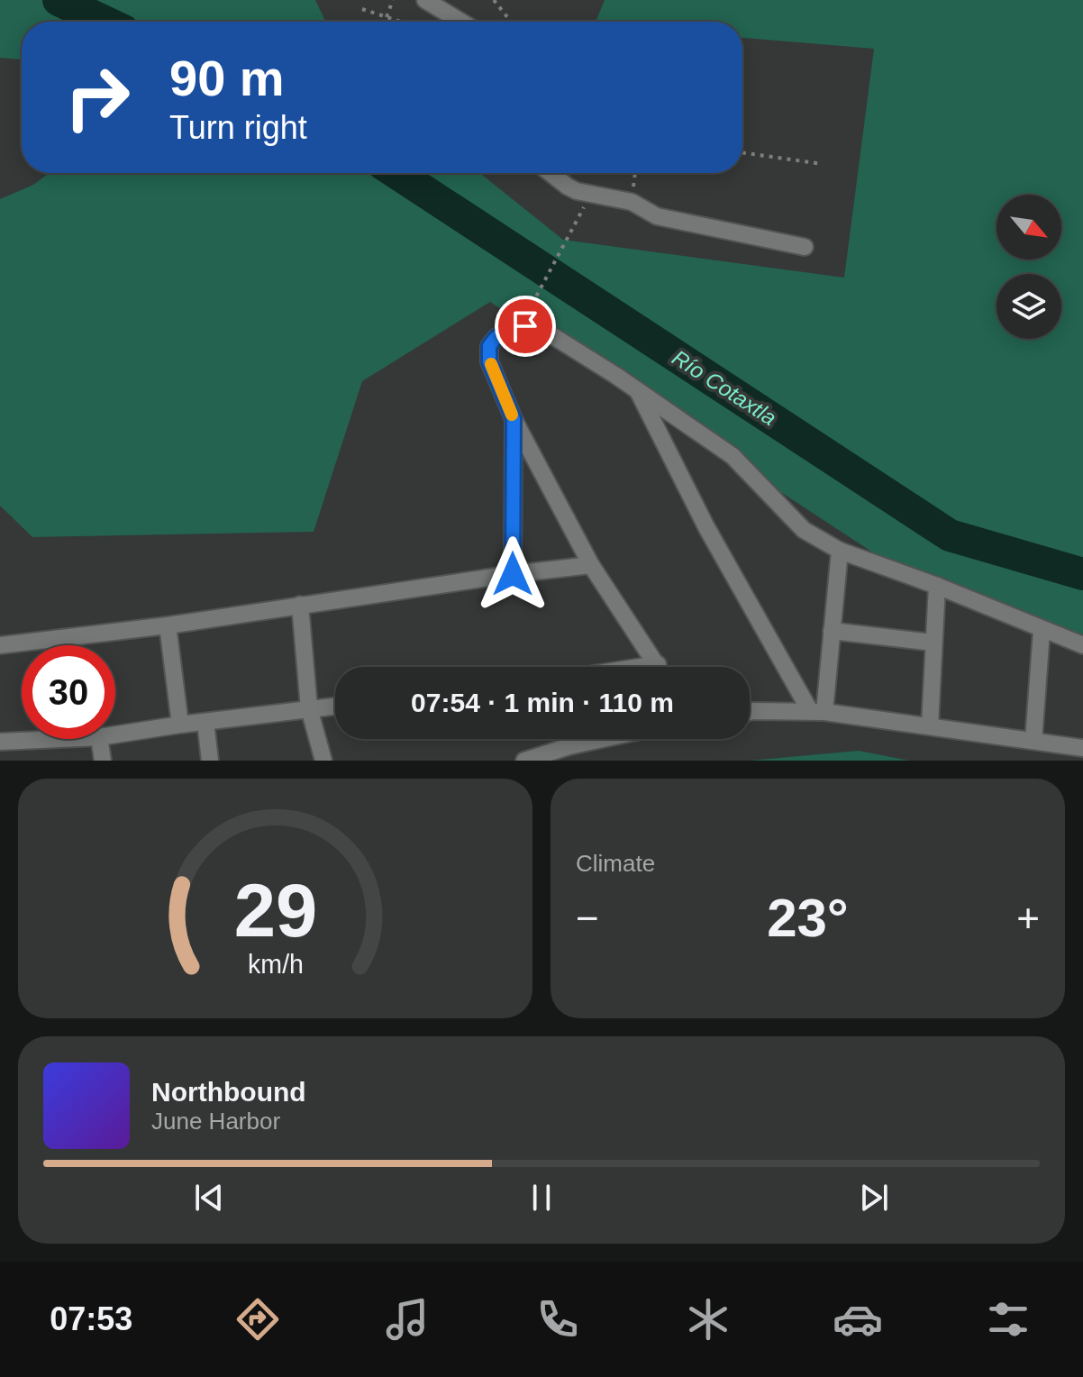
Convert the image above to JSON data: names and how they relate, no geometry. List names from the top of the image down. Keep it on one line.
{"water":["Río Cotaxtla"],"north":"bottom right","page":{"turn":["90 m","Turn right"],"limit":"30","trip":"07:54 · 1 min · 110 m","tile":"Climate","heat":["−","23°","+"],"song":["Northbound","June Harbor"],"tabs":"07:53","gauge":["29","km/h"]}}
